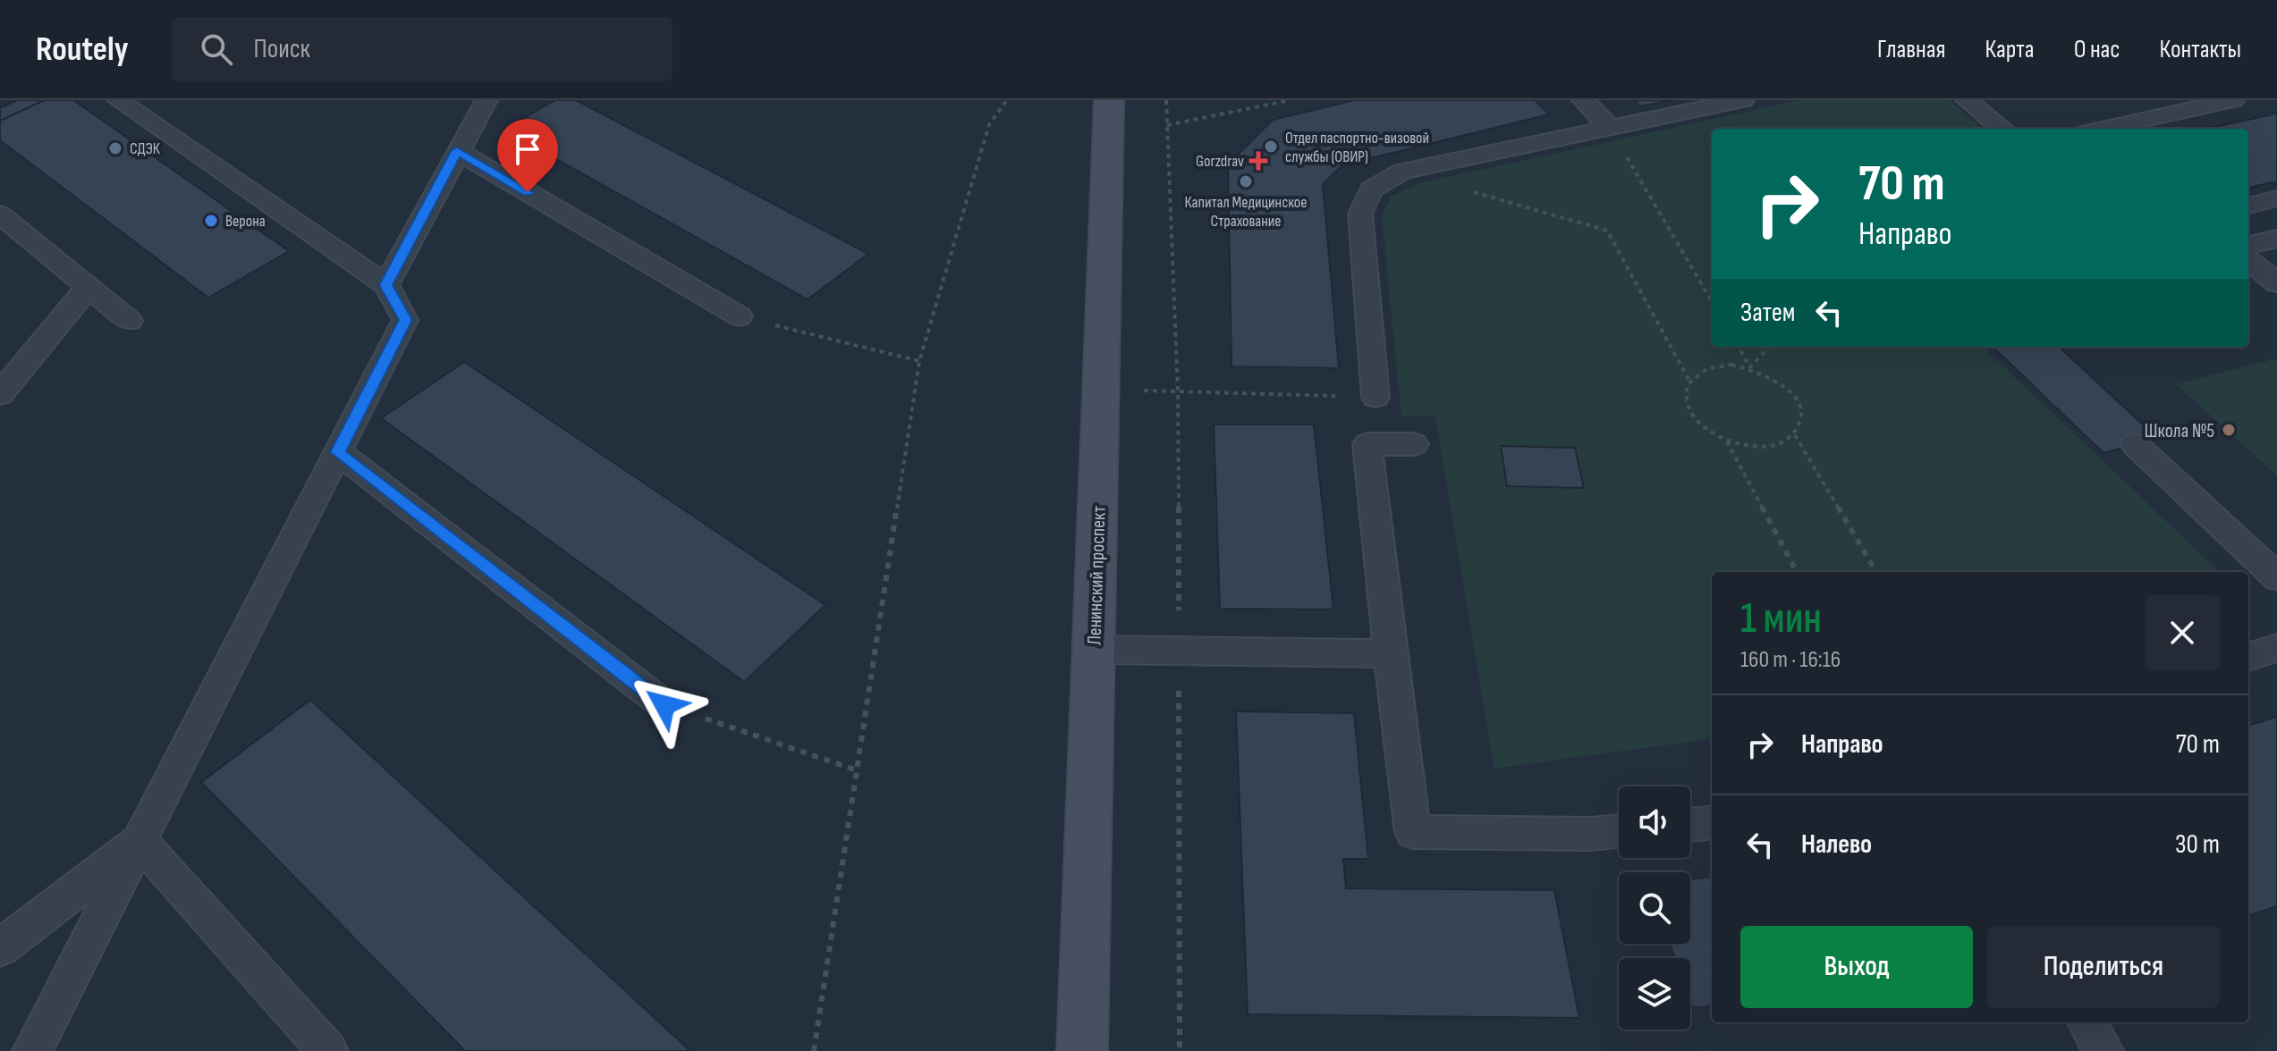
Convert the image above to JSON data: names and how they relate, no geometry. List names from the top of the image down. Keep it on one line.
{"streets":{"main road":["Ленинский проспект"]},"places":{"other":["Отдел паспортно-визовой службы (ОВИР)","СДЭК","Капитал Медицинское Страхование","Верона","Школа №5"],"health":["Gorzdrav"]},"page":{"header":"Routely","search":"Поиск","nav":["Главная","Карта","О нас","Контакты"],"turn":["70 m","Направо"],"then":"Затем","heading":["1 мин","160 m · 16:16"],"list":[{"name":"Направо","value":"70 m"},{"name":"Налево","value":"30 m"}],"buttons":["Выход","Поделиться"]}}
